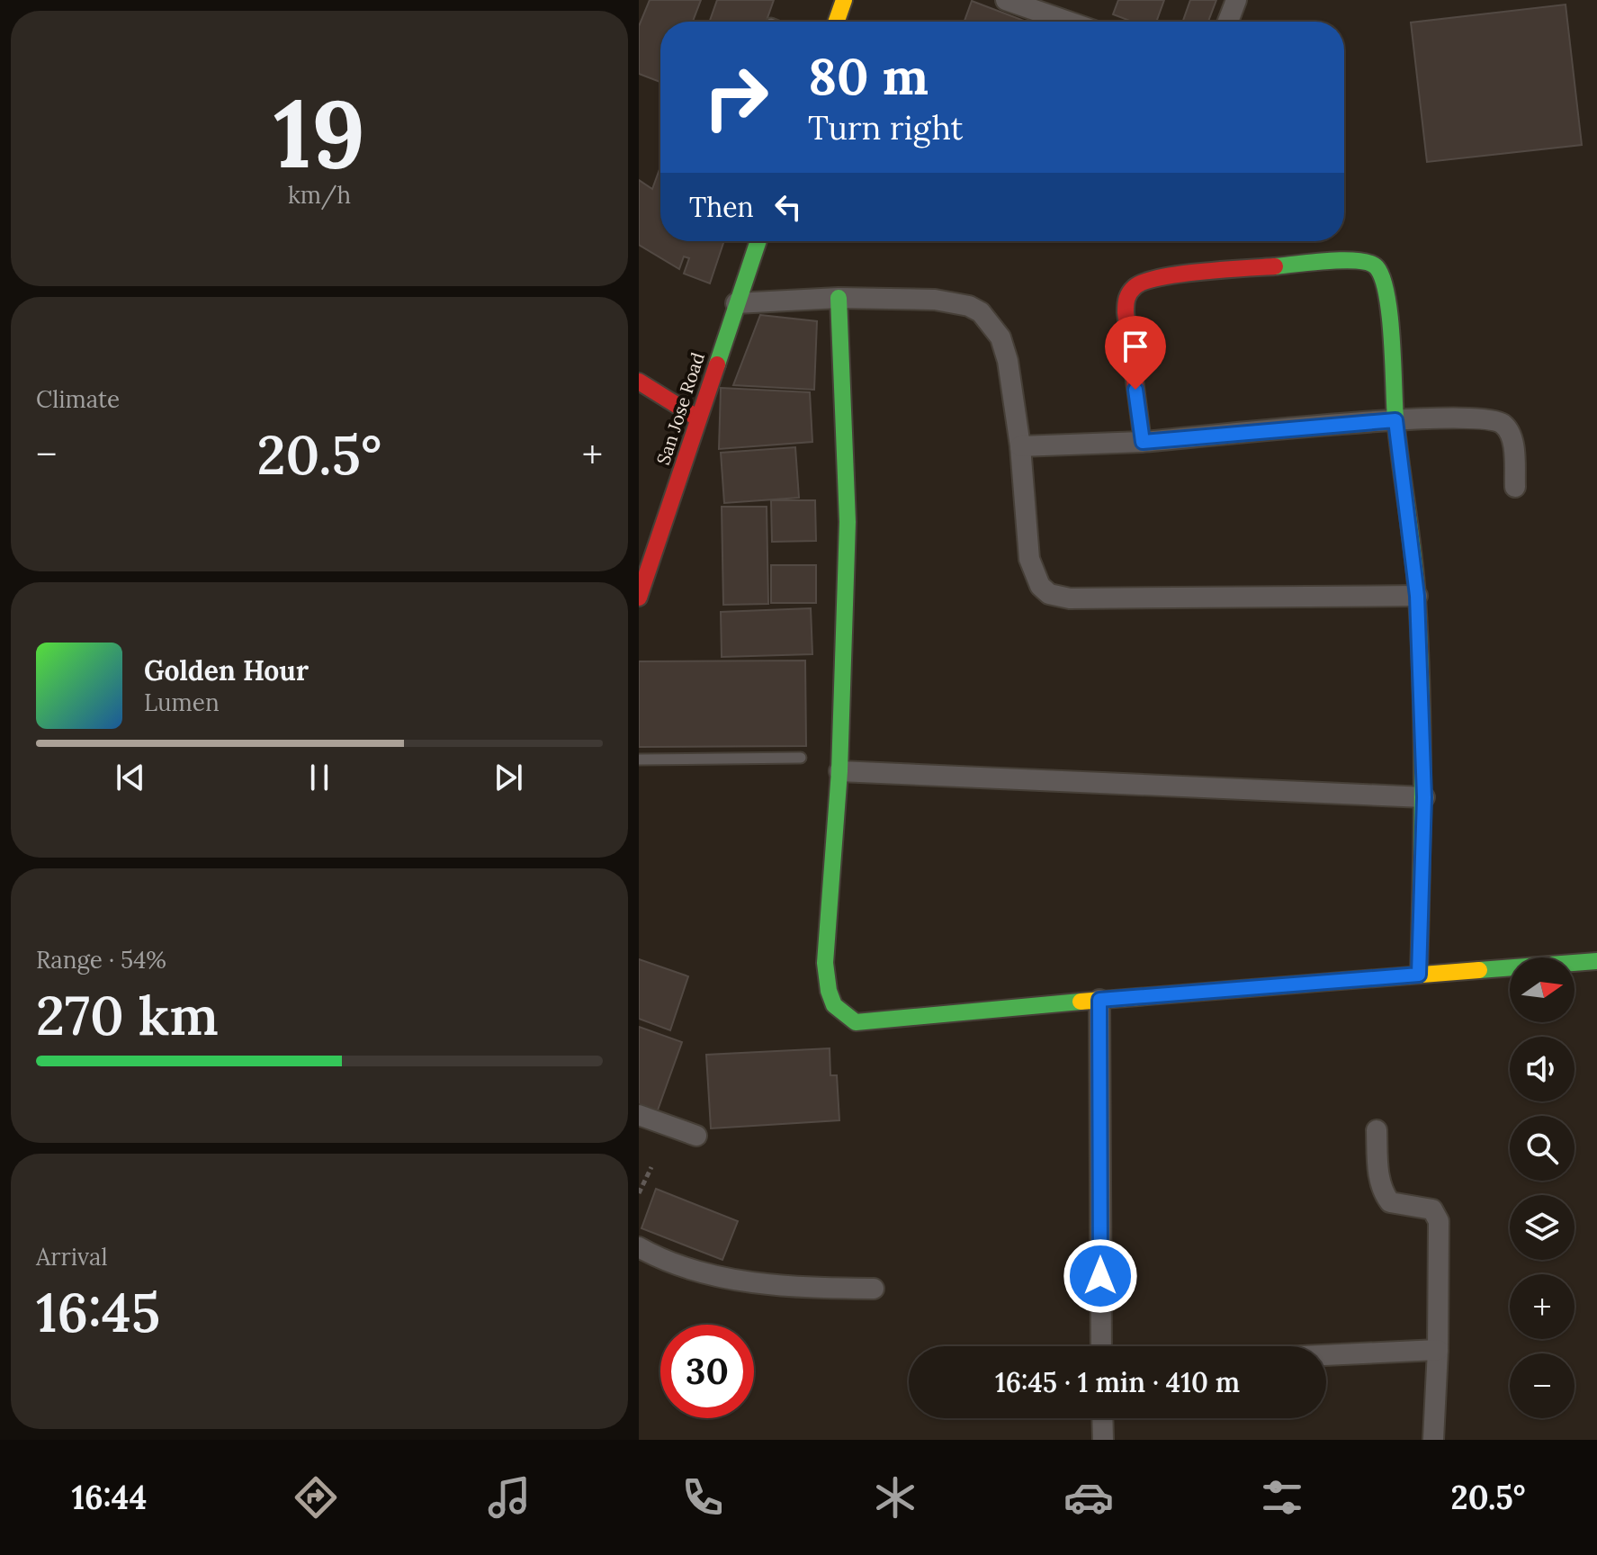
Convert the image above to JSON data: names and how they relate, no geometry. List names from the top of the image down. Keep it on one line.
{"streets":{"street":["San Jose Road"]},"north":"right","page":{"tile":[["19","km/h"],"Climate",["Range · 54%","270 km"],["Arrival","16:45"]],"turn":["80 m","Turn right"],"then":"Then","heat":["−","20.5°","+"],"song":["Golden Hour","Lumen"],"map_buttons":["+","−"],"limit":"30","trip":"16:45 · 1 min · 410 m","tabs":["16:44","20.5°"]}}
